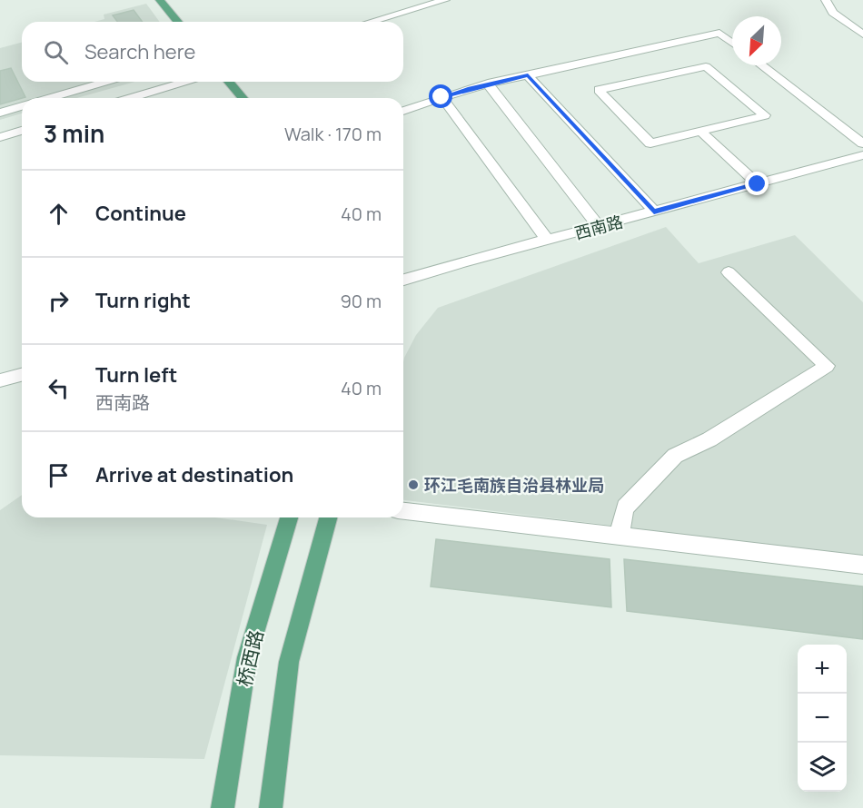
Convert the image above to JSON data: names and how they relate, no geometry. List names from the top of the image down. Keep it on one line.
{"streets":{"main road":["桥西路"],"street":["西南路"]},"places":["环江毛南族自治县林业局"],"north":"bottom left","page":{"search":"Search here","heading":["3 min","Walk · 170 m"],"list":[["Continue","40 m"],["Turn right","90 m"],["Turn left","西南路","40 m"],"Arrive at destination"],"map_buttons":["+","−"]}}
